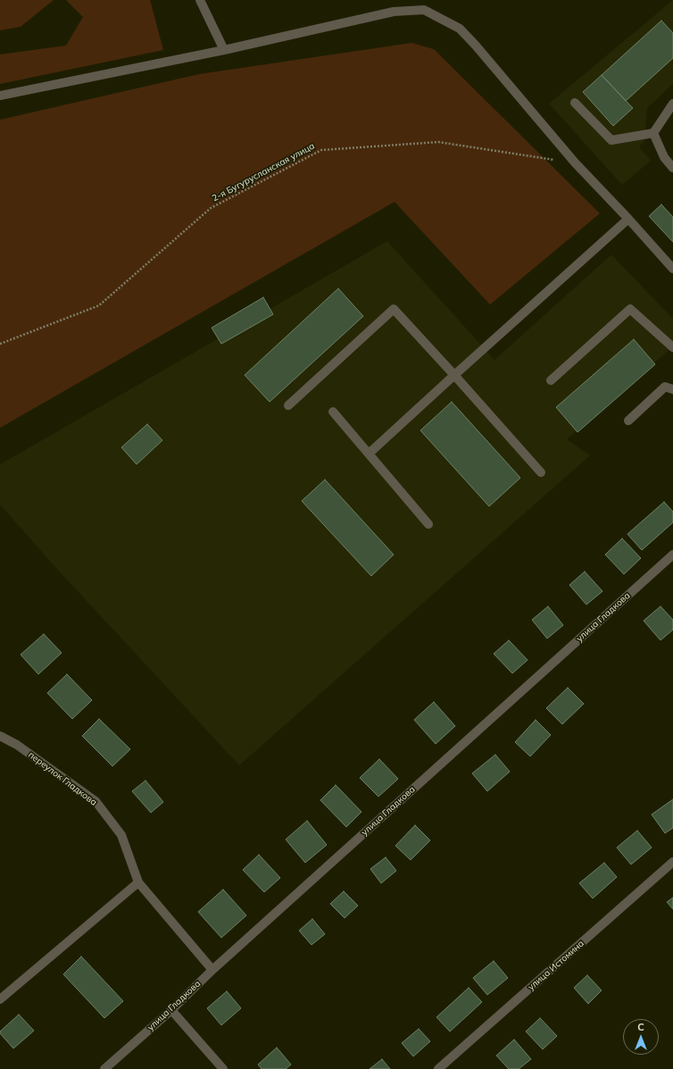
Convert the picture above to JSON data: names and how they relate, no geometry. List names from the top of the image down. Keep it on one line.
{"streets":{"street":["улица Гладкова","переулок Гладкова","улица Истомина"],"path":["2-я Бугурусланская улица"]},"crossings":[["улица Гладкова","переулок Гладкова"]],"north":"top"}
